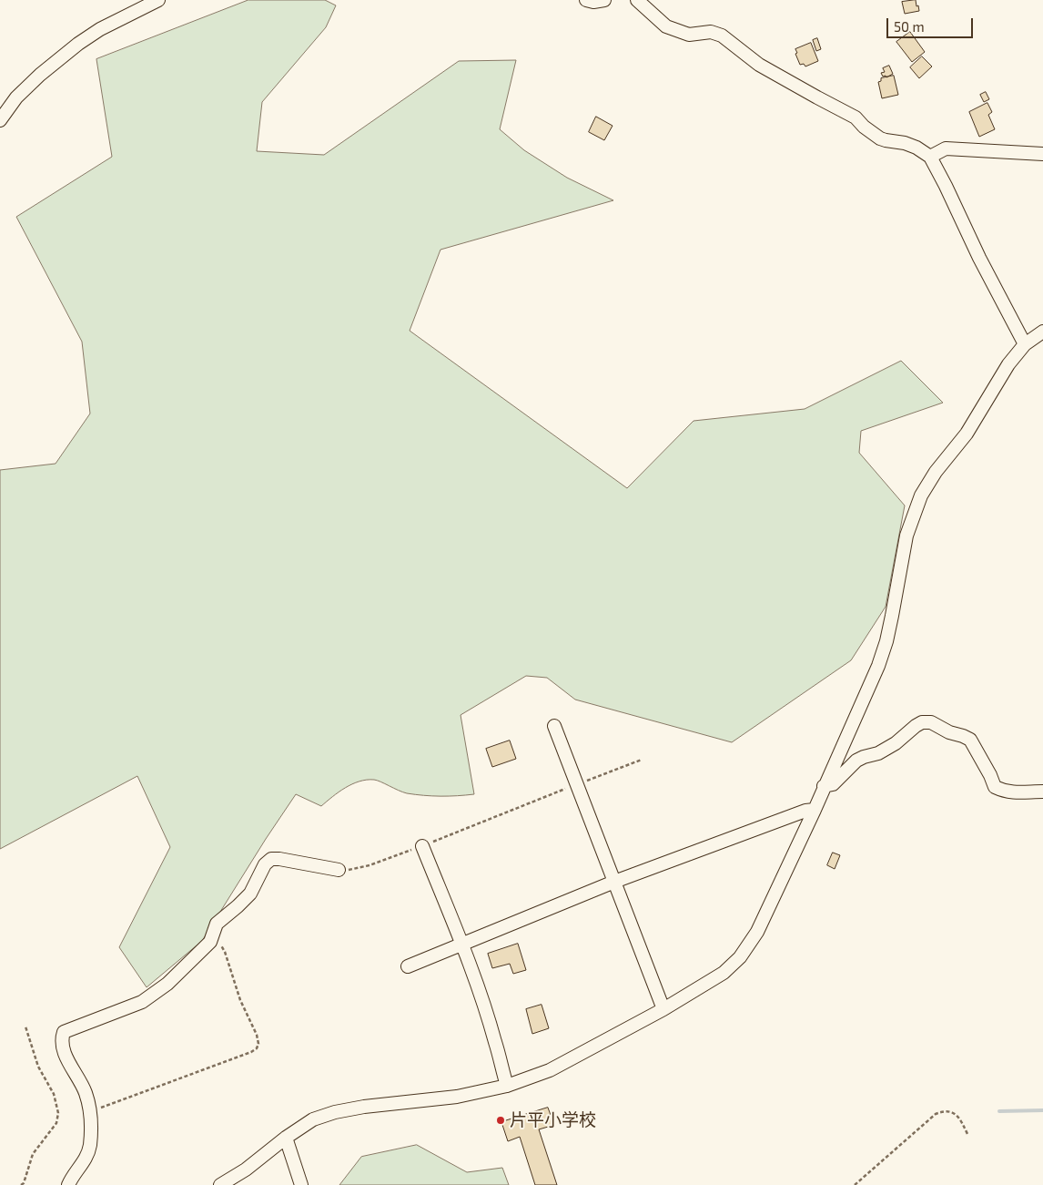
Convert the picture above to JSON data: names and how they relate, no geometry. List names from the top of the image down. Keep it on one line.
{"places":["片平小学校"],"scale_bar":"50 m"}
